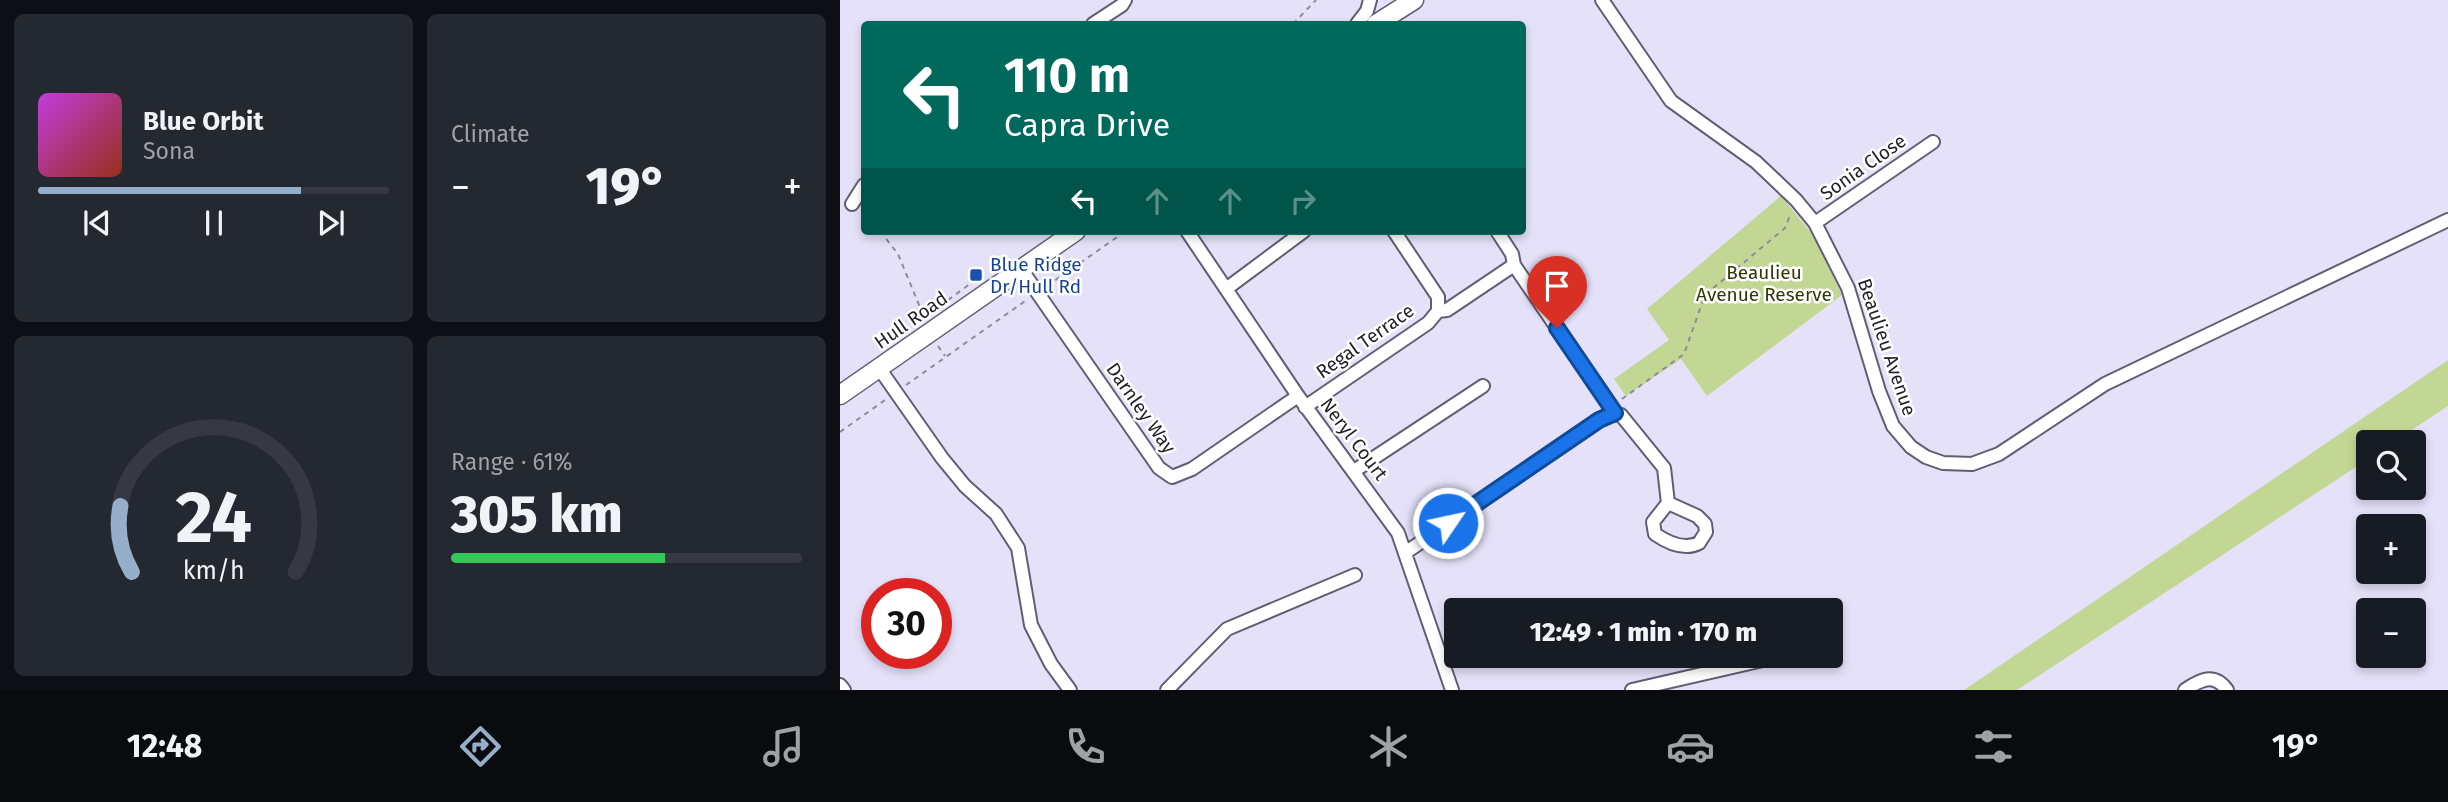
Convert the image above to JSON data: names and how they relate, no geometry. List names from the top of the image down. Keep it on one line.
{"streets":{"main road":["Hull Road"],"street":["Sonia Close","Regal Terrace","Beaulieu Avenue","Darnley Way","Neryl Court"]},"crossings":[["Sonia Close","Beaulieu Avenue"],["Hull Road","Darnley Way"],["Regal Terrace","Darnley Way"],["Regal Terrace","Neryl Court"],["Darnley Way","Neryl Court"]],"parks":["Beaulieu Avenue Reserve"],"places":{"transit":["Blue Ridge Dr/Hull Rd"]},"page":{"tile":["Climate",["Range · 61%","305 km"]],"turn":["110 m","Capra Drive"],"song":["Blue Orbit","Sona"],"heat":["−","19°","+"],"map_buttons":["+","−"],"limit":"30","trip":"12:49 · 1 min · 170 m","tabs":["12:48","19°"],"gauge":["24","km/h"]}}
